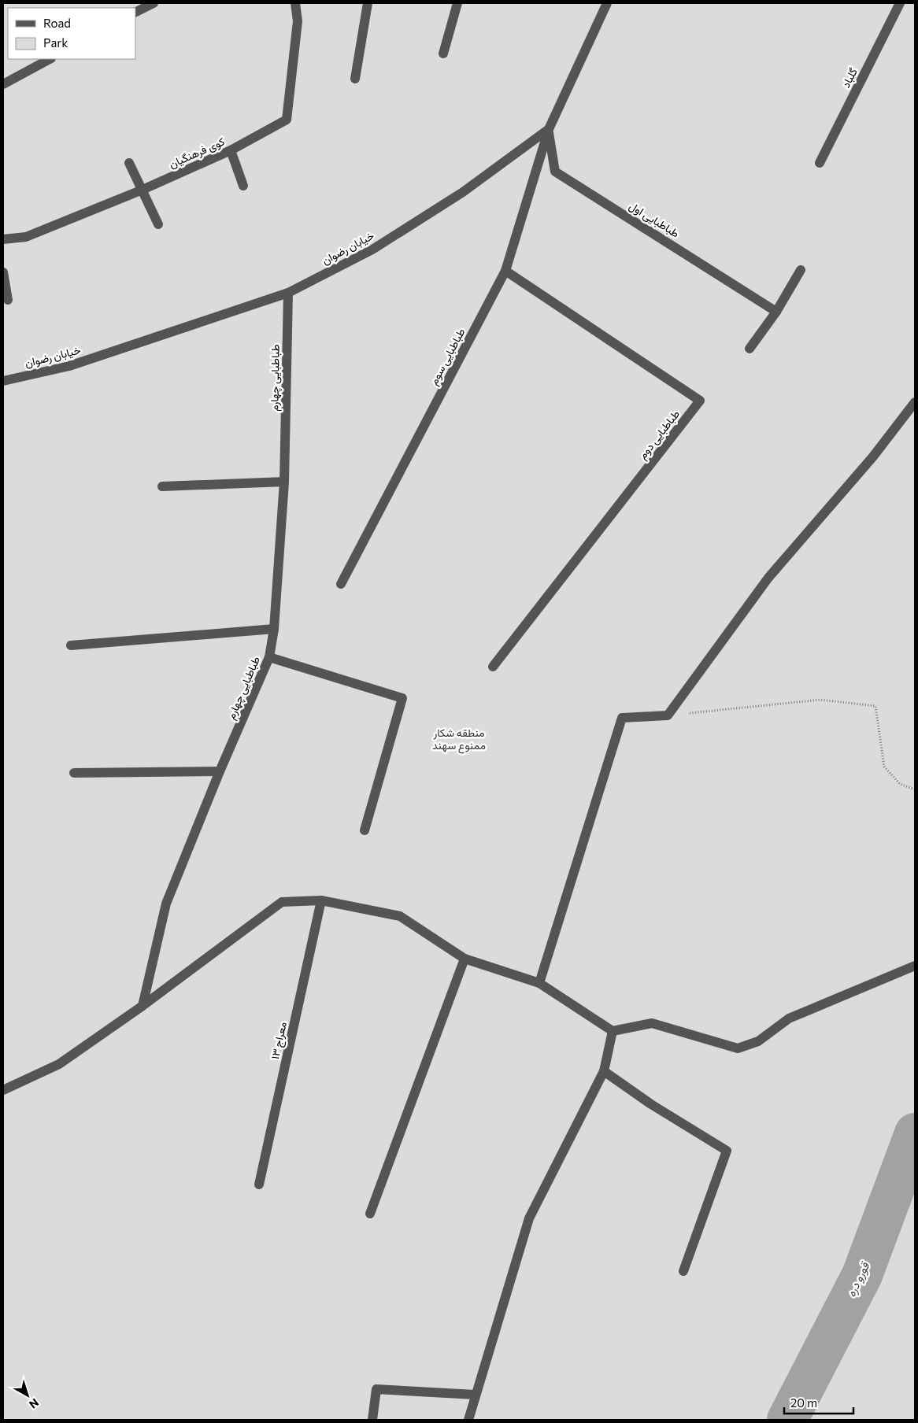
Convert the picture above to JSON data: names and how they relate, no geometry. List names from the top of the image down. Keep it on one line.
{"streets":{"street":["گلباد","کوی فرهنگیان","طباطبایی اول","خیابان رضوان","طباطبایی سوم","طباطبایی چهارم","طباطبایی دوم","معراج ۱۳"]},"crossings":[["طباطبایی اول","خیابان رضوان"],["طباطبایی اول","طباطبایی سوم"],["خیابان رضوان","طباطبایی سوم"],["خیابان رضوان","طباطبایی چهارم"],["طباطبایی سوم","طباطبایی دوم"]],"water":["قورو دره"],"parks":["منطقه شکار ممنوع سهند"],"legend":["Road","Park"],"scale_bar":"20 m","north":"bottom right"}
